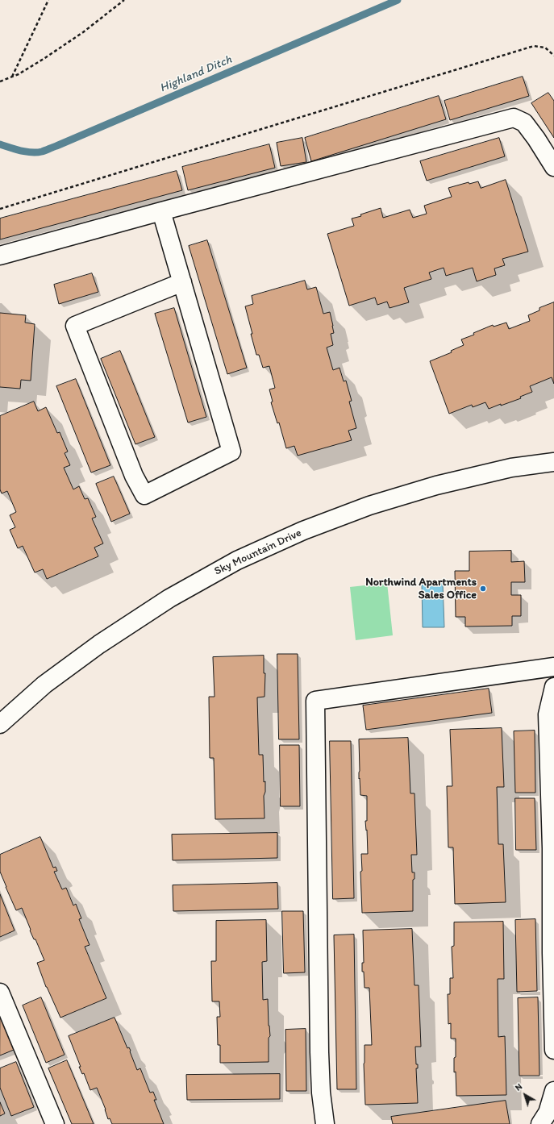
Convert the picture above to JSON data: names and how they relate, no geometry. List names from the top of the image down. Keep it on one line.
{"streets":{"street":["Sky Mountain Drive"]},"water":["Highland Ditch"],"places":["Northwind Apartments Sales Office"],"north":"top left"}
